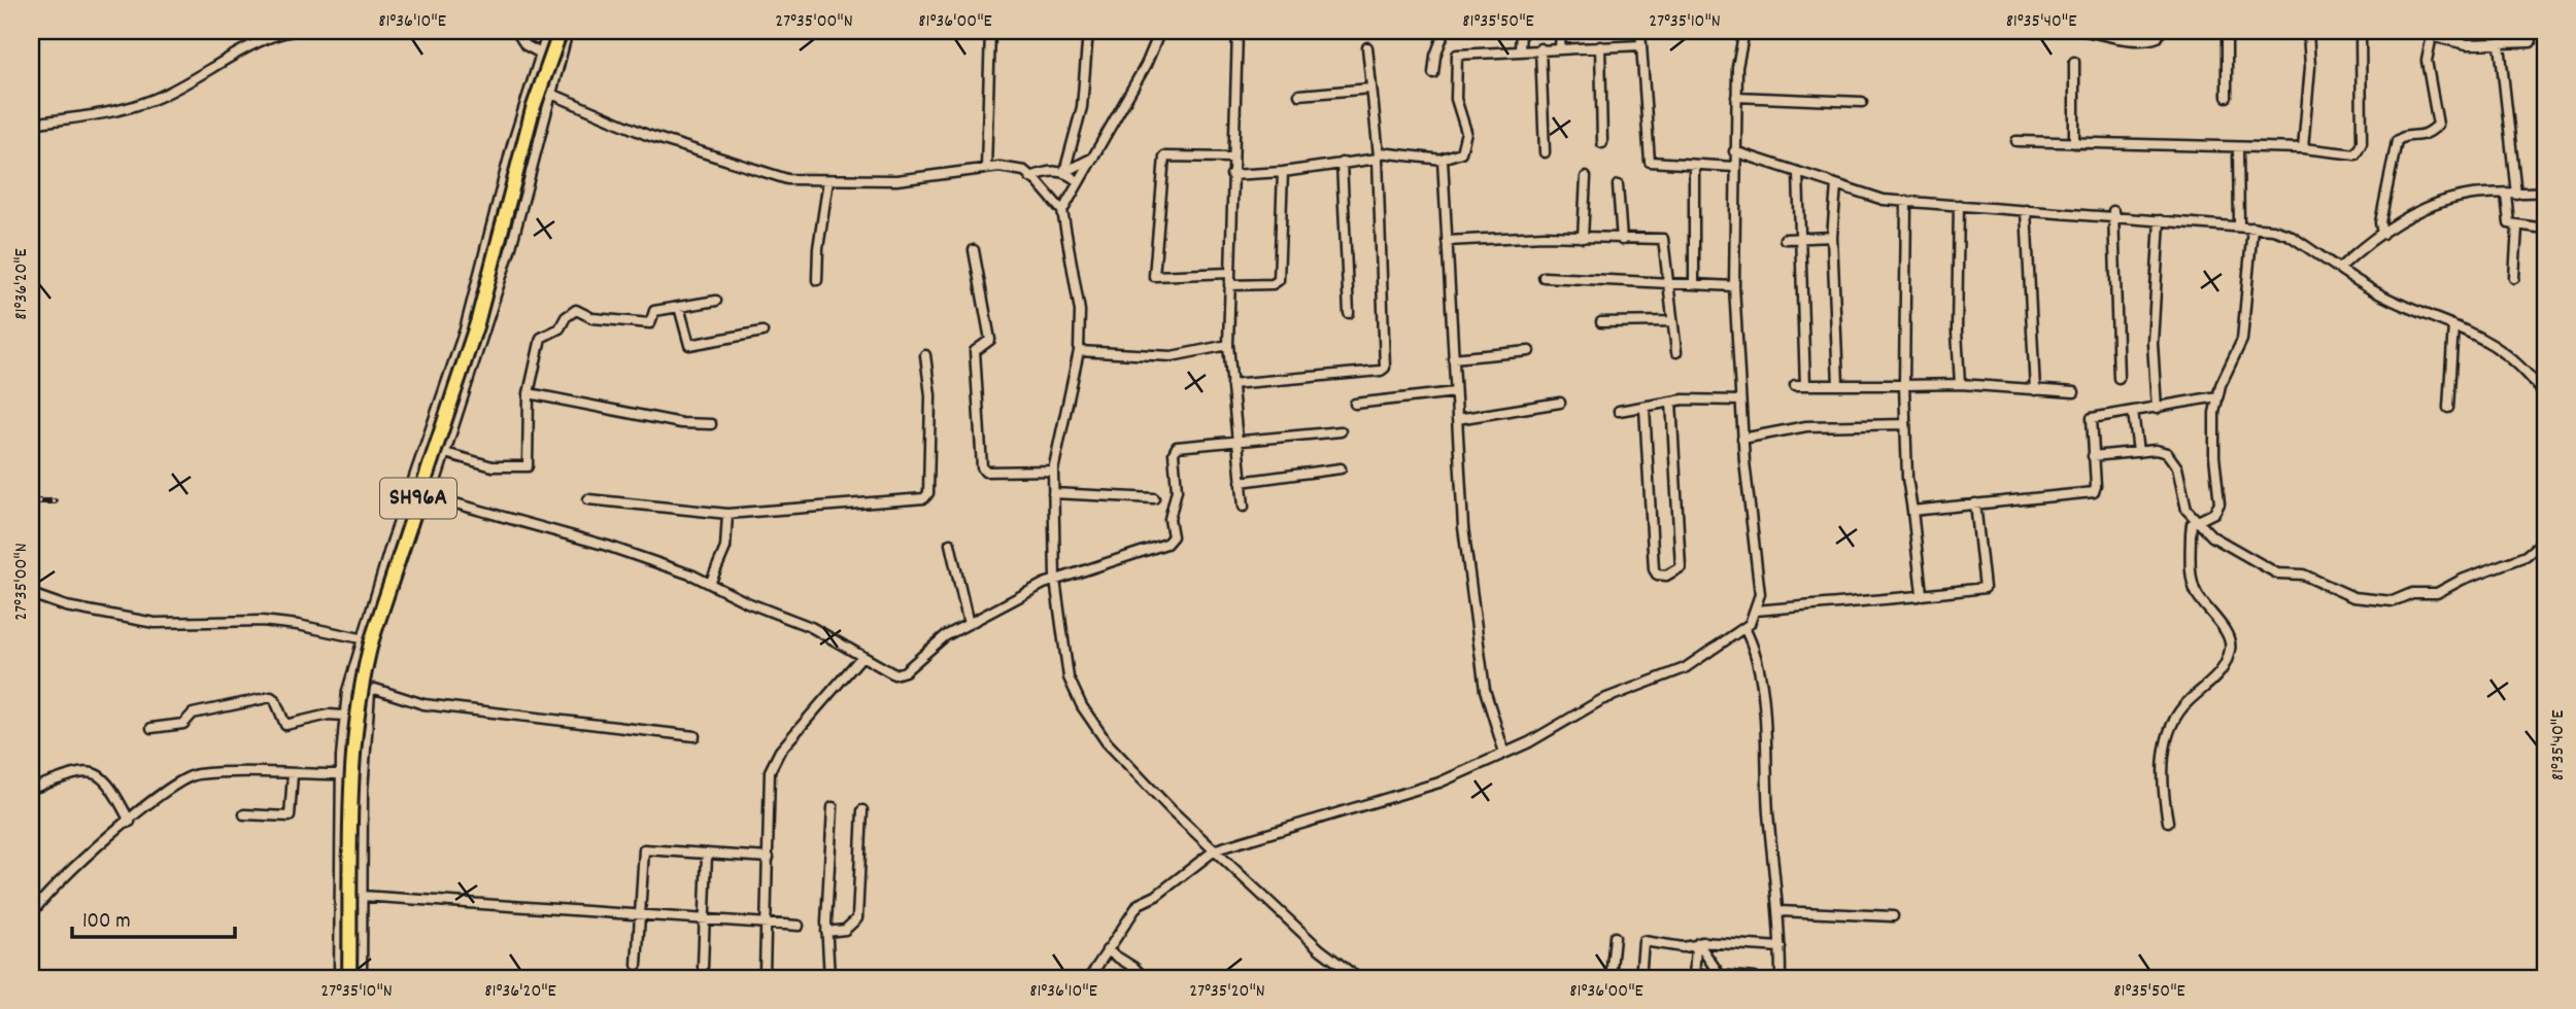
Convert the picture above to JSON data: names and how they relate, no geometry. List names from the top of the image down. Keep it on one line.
{"streets":{"main road":["SH96A"]},"scale_bar":"100 m","coordinates":["81°36'10\"E","27°35'00\"N","81°36'00\"E","81°35'50\"E","27°35'10\"N","81°35'40\"E","81°36'20\"E","27°35'20\"N"]}
